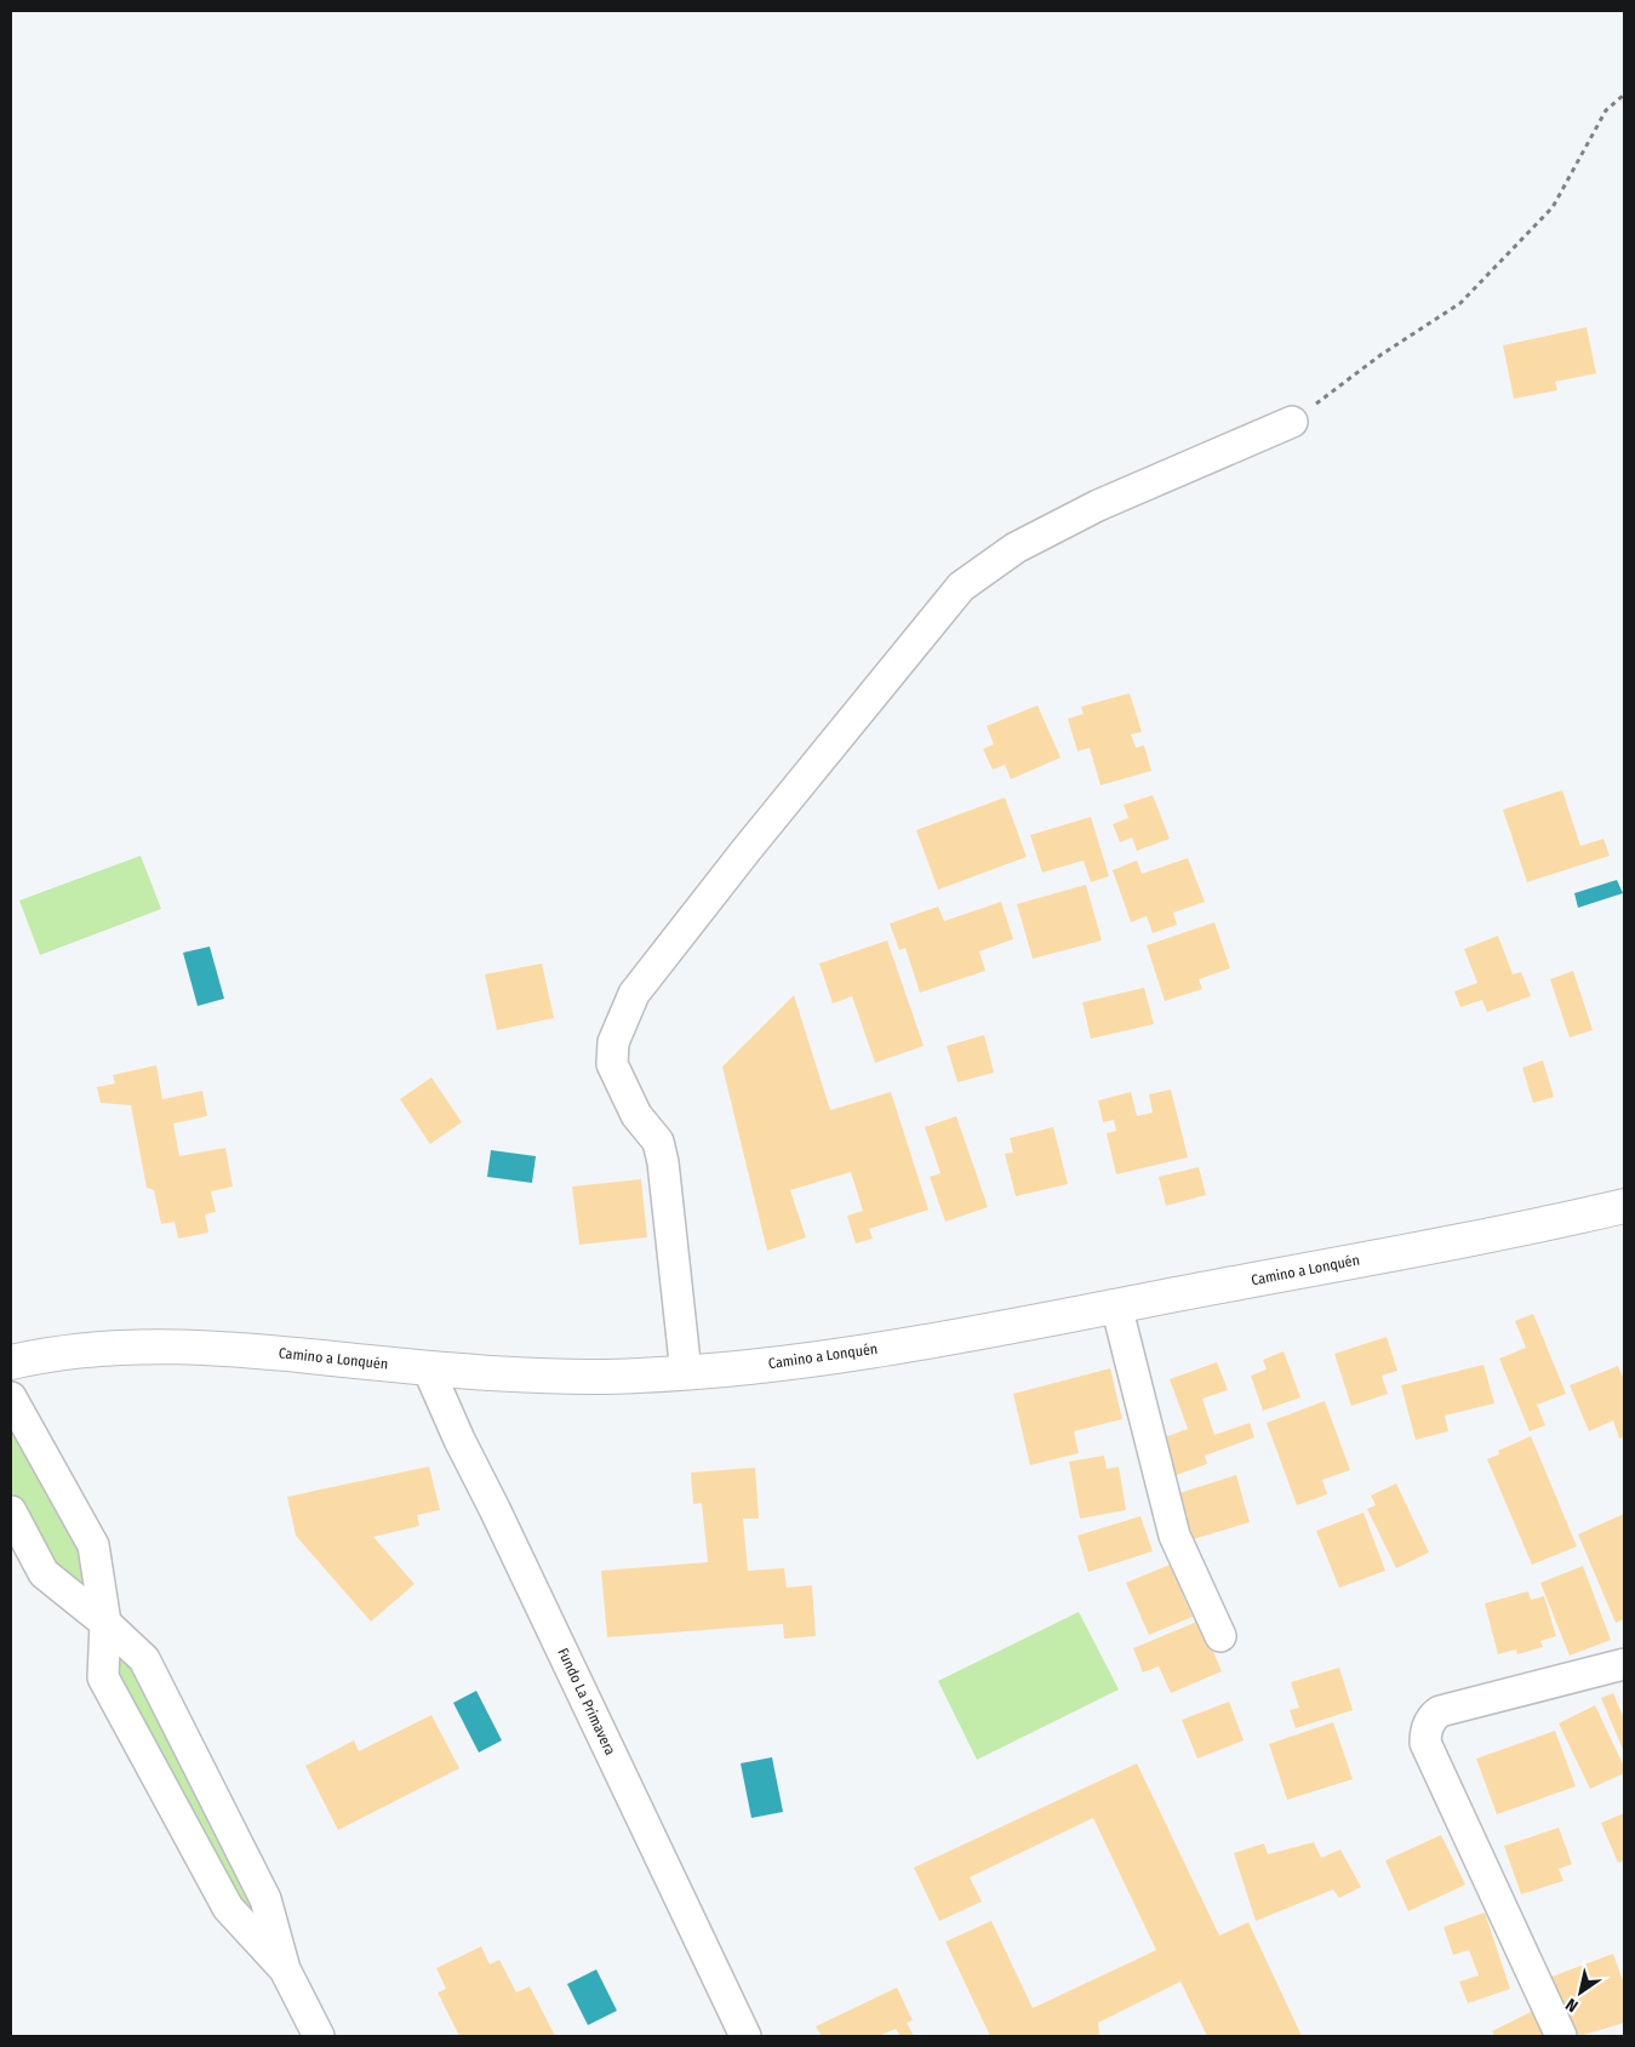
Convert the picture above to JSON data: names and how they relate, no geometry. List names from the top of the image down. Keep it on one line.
{"streets":{"main road":["Camino a Lonquén"],"street":["Fundo La Primavera"]},"crossings":[["Camino a Lonquén","Fundo La Primavera"]],"north":"bottom left"}
